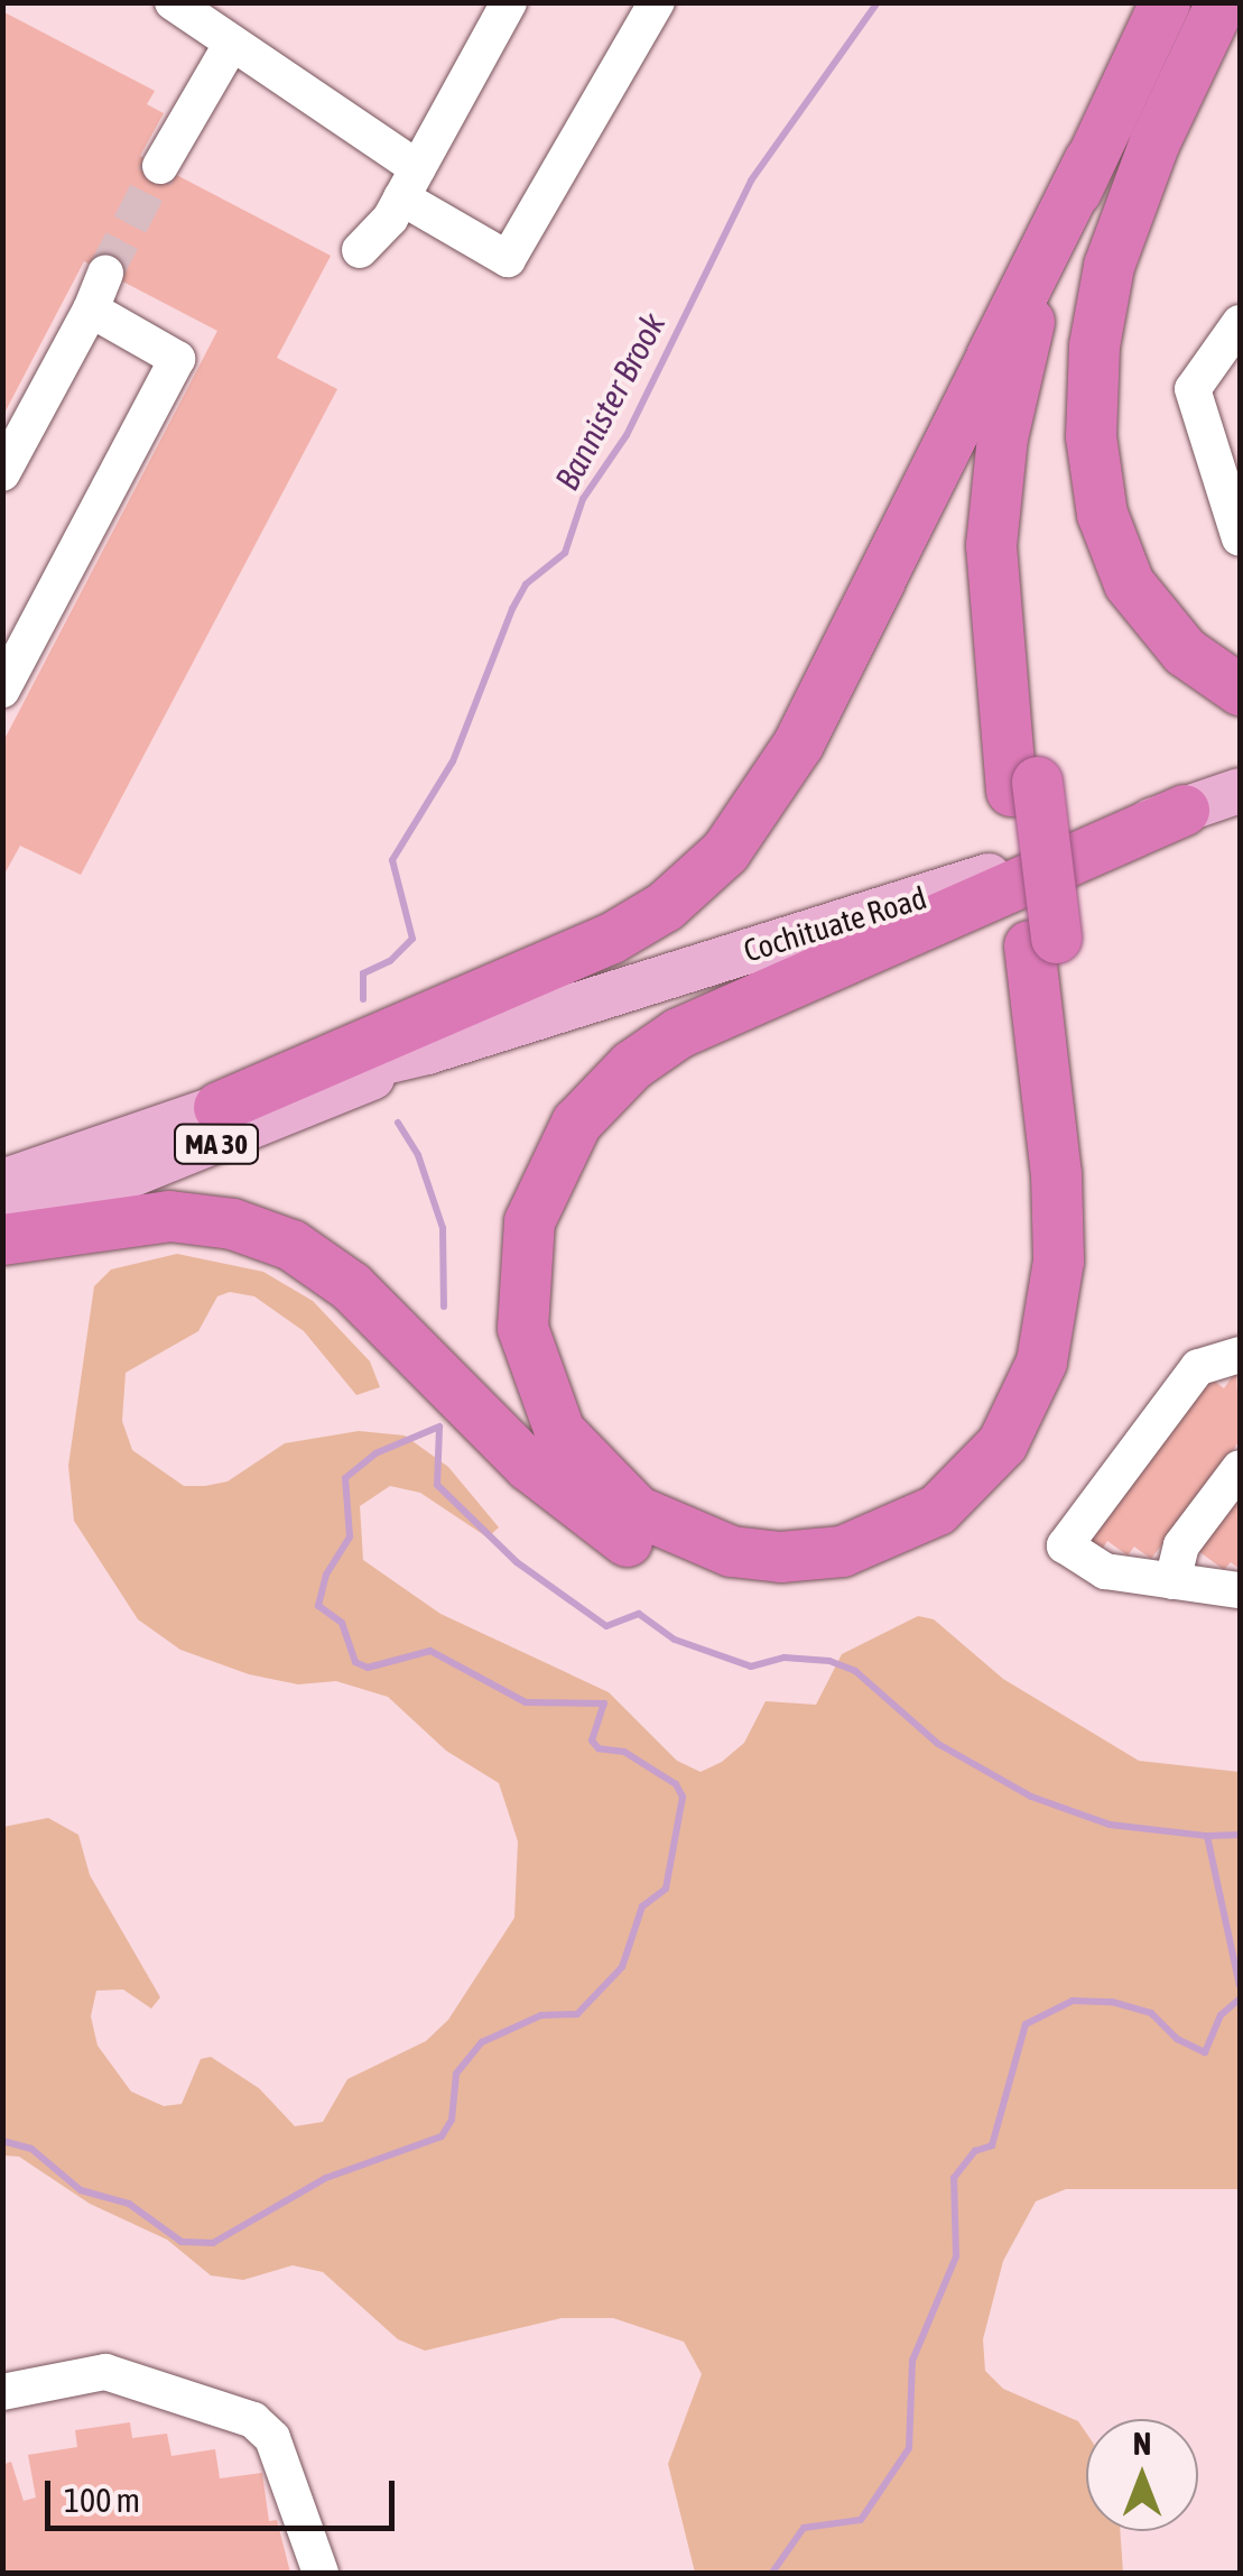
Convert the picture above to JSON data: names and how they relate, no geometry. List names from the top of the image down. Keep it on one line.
{"streets":{"main road":["Cochituate Road","MA 30"]},"water":["Bannister Brook"],"scale_bar":"100 m","north":"top"}
